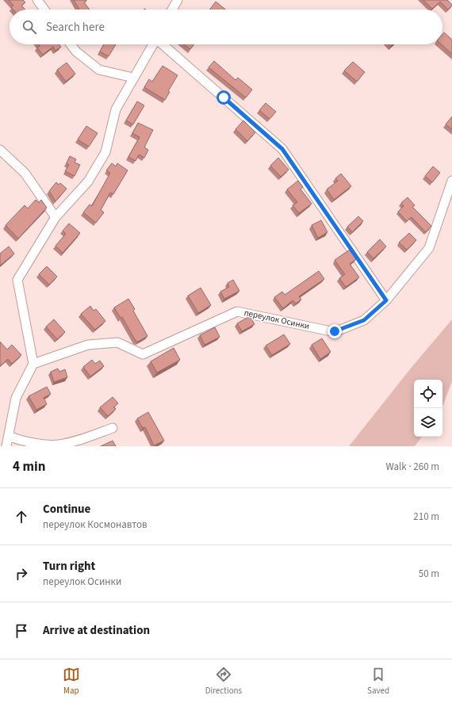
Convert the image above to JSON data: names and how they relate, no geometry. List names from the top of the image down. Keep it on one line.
{"streets":{"street":["переулок Осинки"]},"page":{"search":"Search here","heading":["4 min","Walk · 260 m"],"list":[["Continue","переулок Космонавтов","210 m"],["Turn right","переулок Осинки","50 m"],"Arrive at destination"],"nav":["Map","Directions","Saved"]}}
